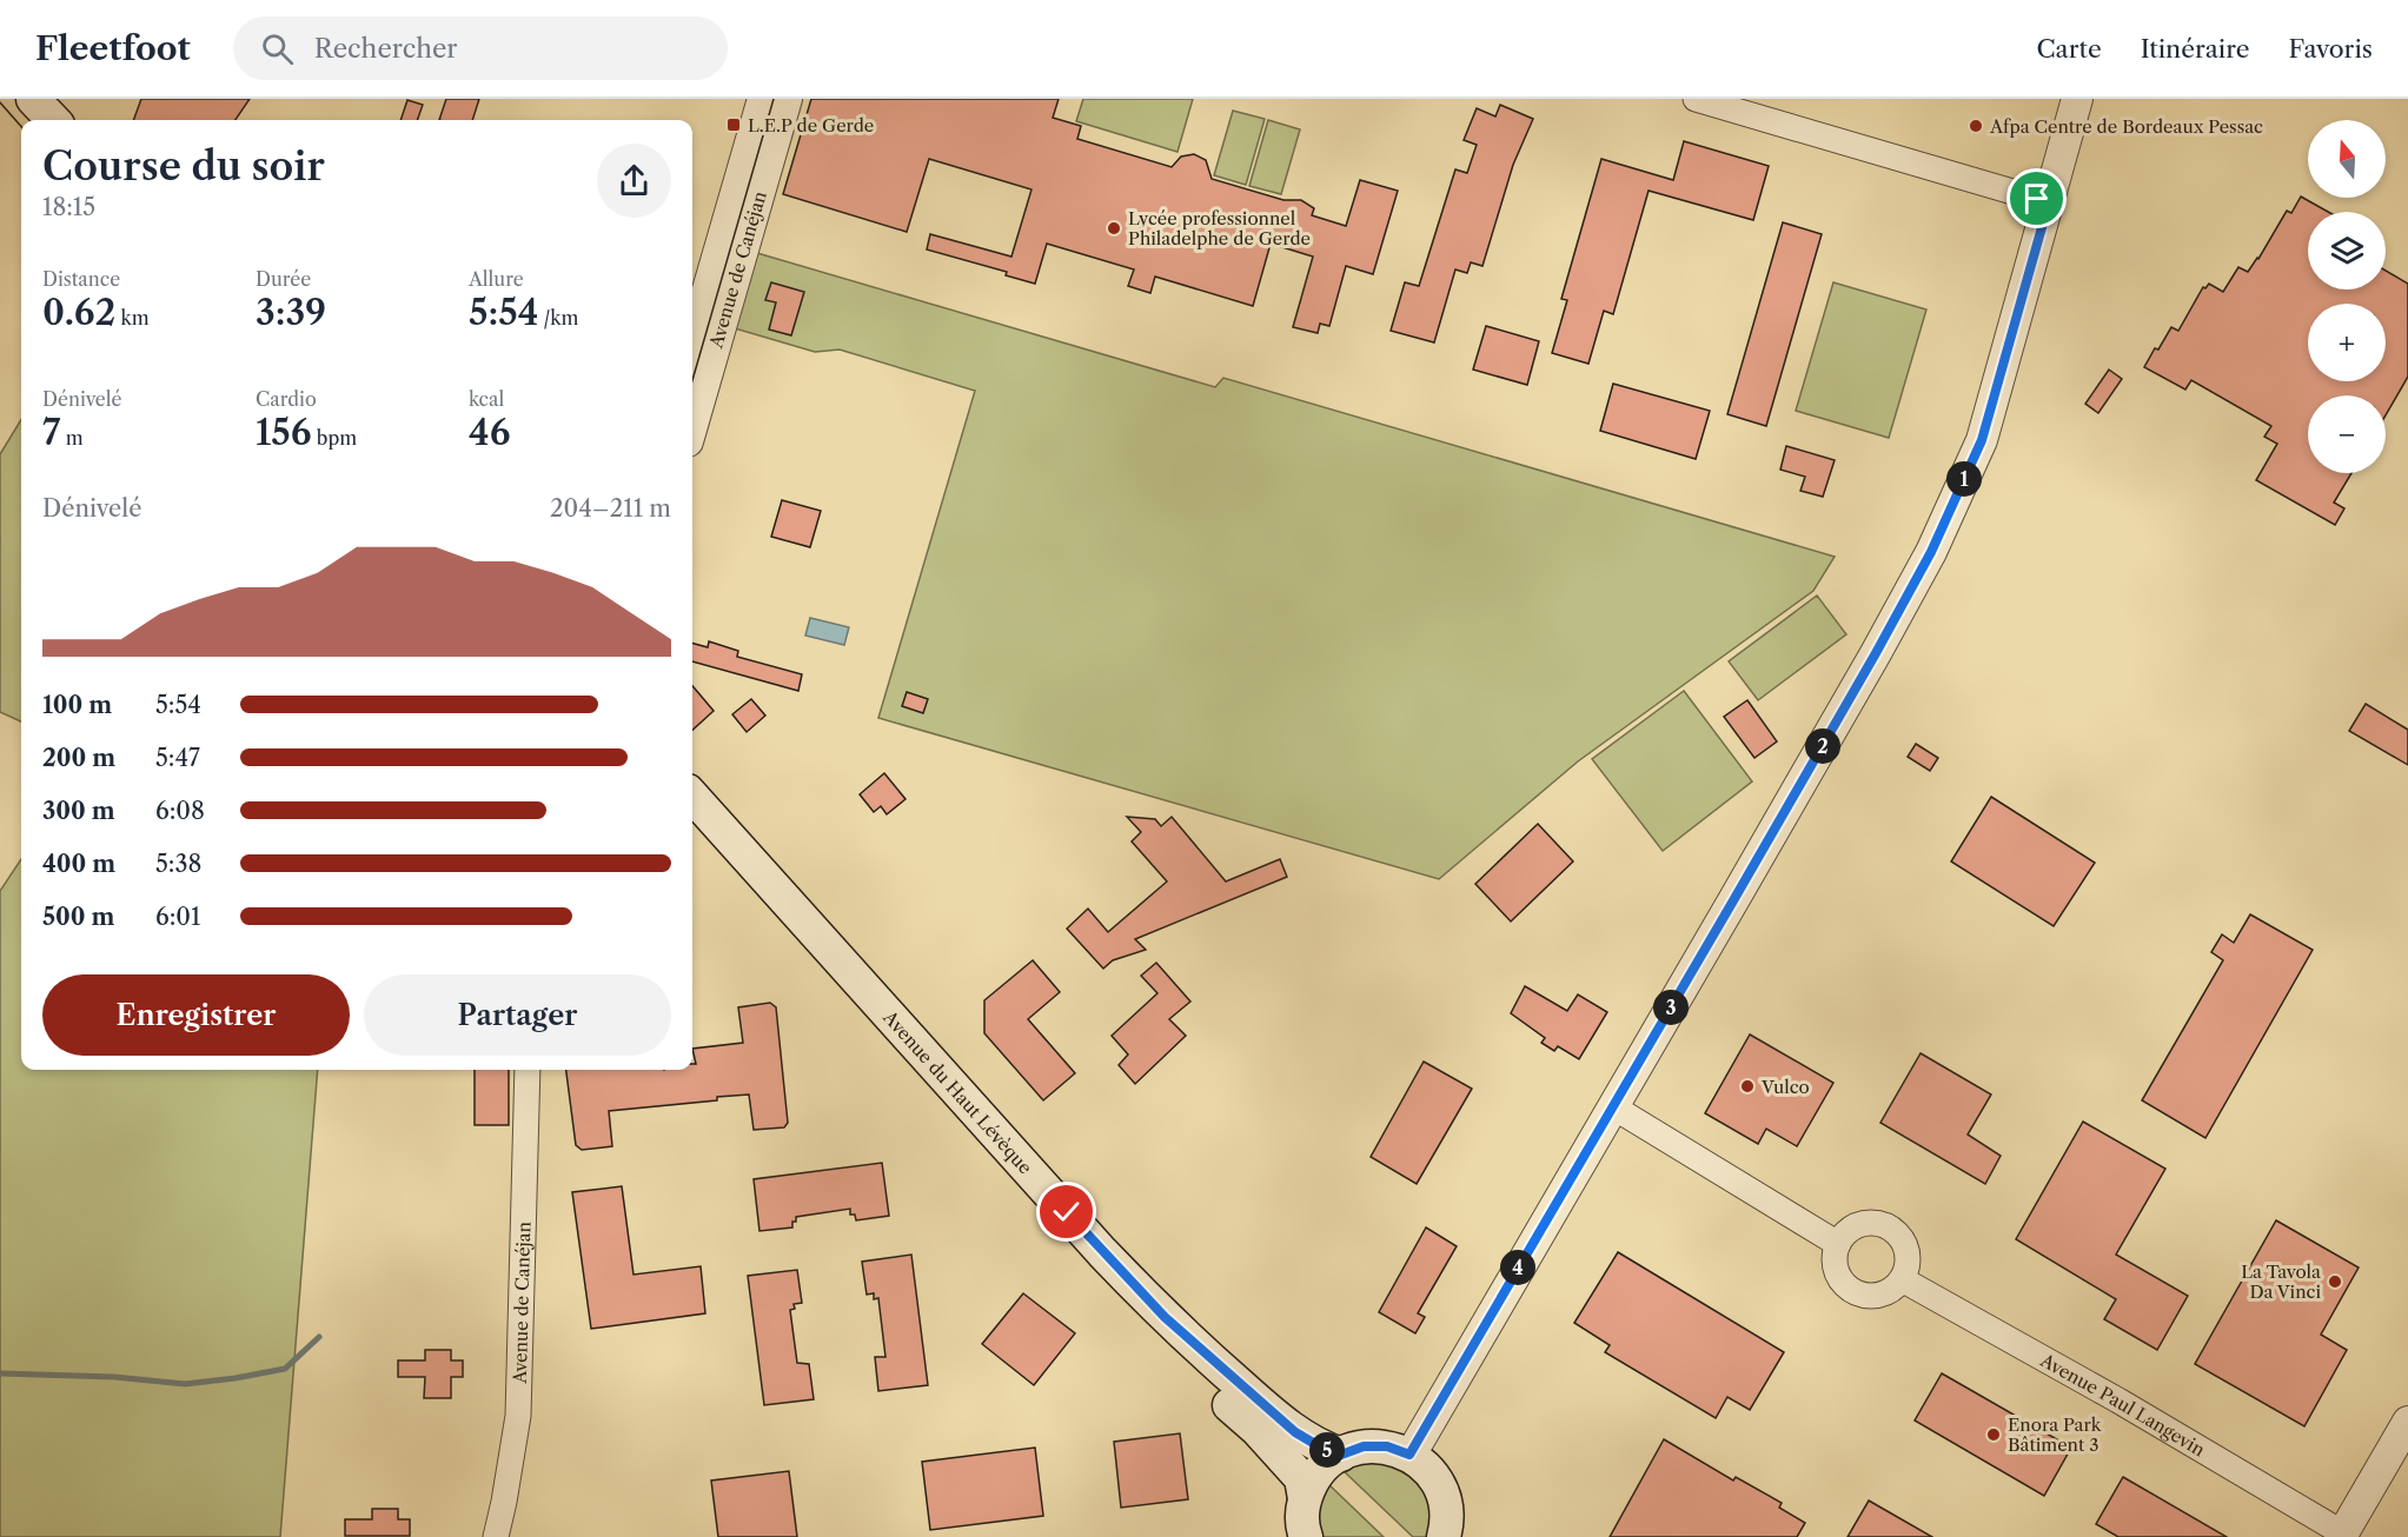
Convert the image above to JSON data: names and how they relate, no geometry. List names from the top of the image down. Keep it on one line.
{"streets":{"main road":["Avenue du Haut Lévèque"],"street":["Avenue de Canéjan","Avenue Paul Langevin"]},"places":{"transit":["L.E.P de Gerde"],"other":["Afpa Centre de Bordeaux Pessac","Lycée professionnel Philadelphe de Gerde","Vulco","La Tavola Da Vinci","Enora Park Bâtiment 3"]},"north":"top","page":{"header":"Fleetfoot","search":"Rechercher","nav":["Carte","Itinéraire","Favoris"],"map_buttons":["+","−"],"heading":["Course du soir","18:15"],"stats":[["Distance","0.62 km"],["Durée","3:39"],["Allure","5:54 /km"],["Dénivelé","7 m"],["Cardio","156 bpm"],["kcal","46"]],"pins":["1","2","3","4","5"],"chart":["Dénivelé","204–211 m"],"list":[{"name":"100 m","note":"5:54"},{"name":"200 m","note":"5:47"},{"name":"300 m","note":"6:08"},{"name":"400 m","note":"5:38"},{"name":"500 m","note":"6:01"}],"buttons":["Enregistrer","Partager"]}}
